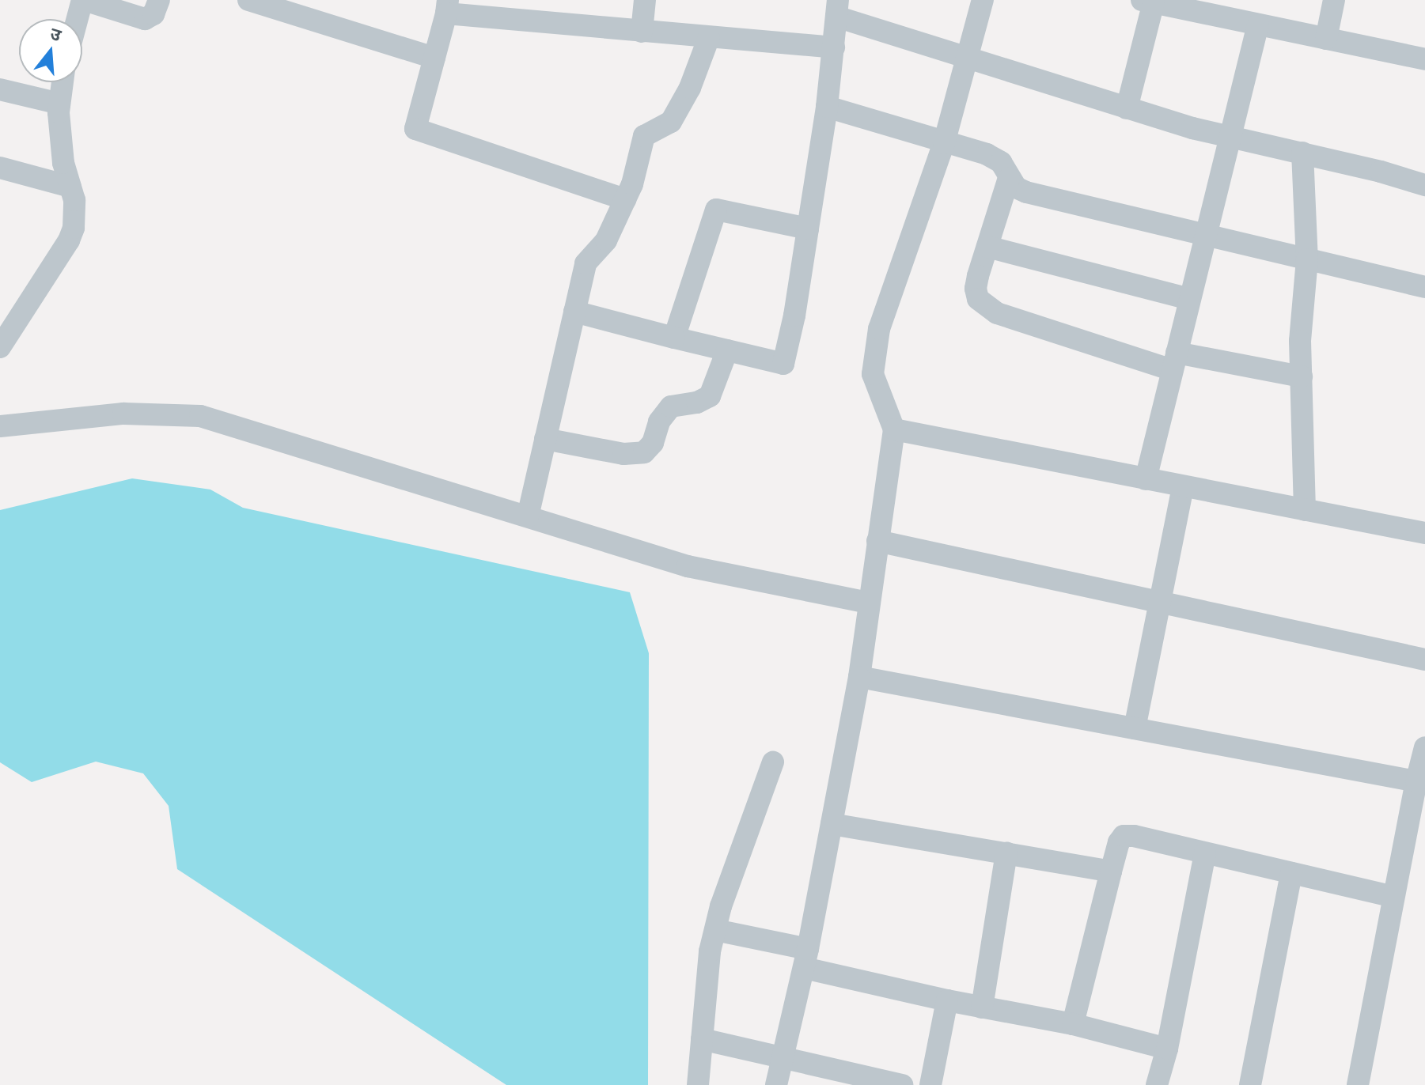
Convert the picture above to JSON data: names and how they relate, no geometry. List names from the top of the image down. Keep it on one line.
{"north":"top"}
